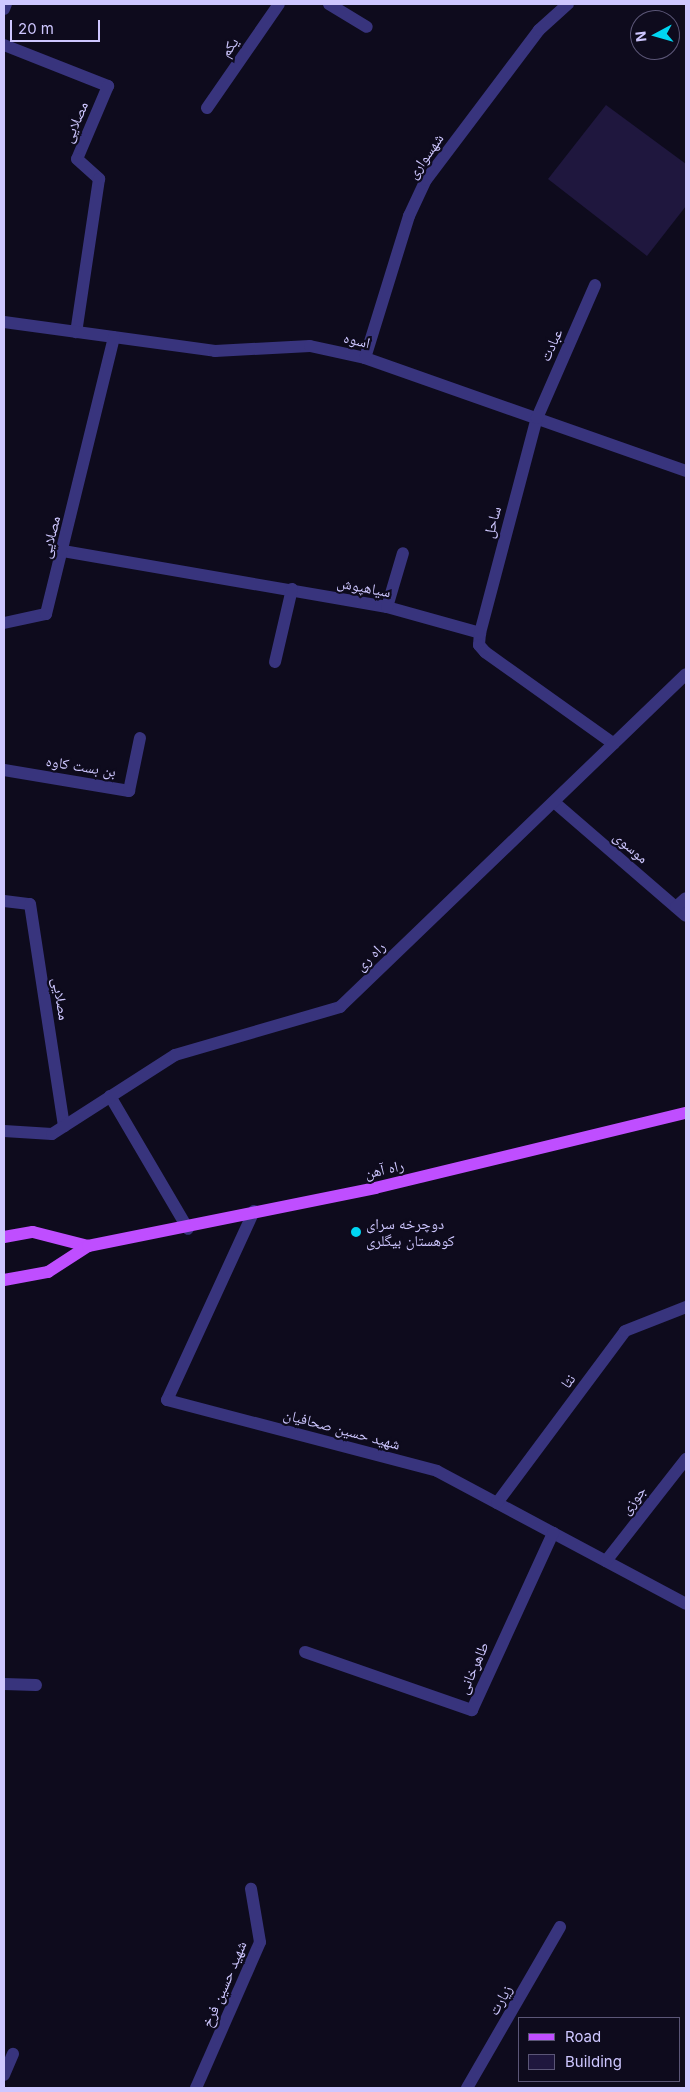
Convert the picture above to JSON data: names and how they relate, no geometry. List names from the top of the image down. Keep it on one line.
{"streets":{"main road":["راه آهن"],"street":["یکم","مصلایی","شهسواری","اسوه","عبادت","ساحل","سیاهپوش","بن بست کاوه","موسوی","راه ری","نثا","شهید حسین صحافیان","جوزی","طاهرخانی","شهید حسین فرخ","زیارت"]},"crossings":[["مصلایی","اسوه"],["مصلایی","سیاهپوش"],["مصلایی","راه ری"],["شهسواری","اسوه"],["اسوه","عبادت"],["اسوه","ساحل"],["عبادت","ساحل"],["ساحل","سیاهپوش"],["موسوی","راه ری"],["راه آهن","شهید حسین صحافیان"],["نثا","شهید حسین صحافیان"],["شهید حسین صحافیان","جوزی"],["شهید حسین صحافیان","طاهرخانی"]],"places":["دوچرخه سرای کوهستان بیگلری"],"legend":["Road","Building"],"scale_bar":"20 m","north":"left"}
